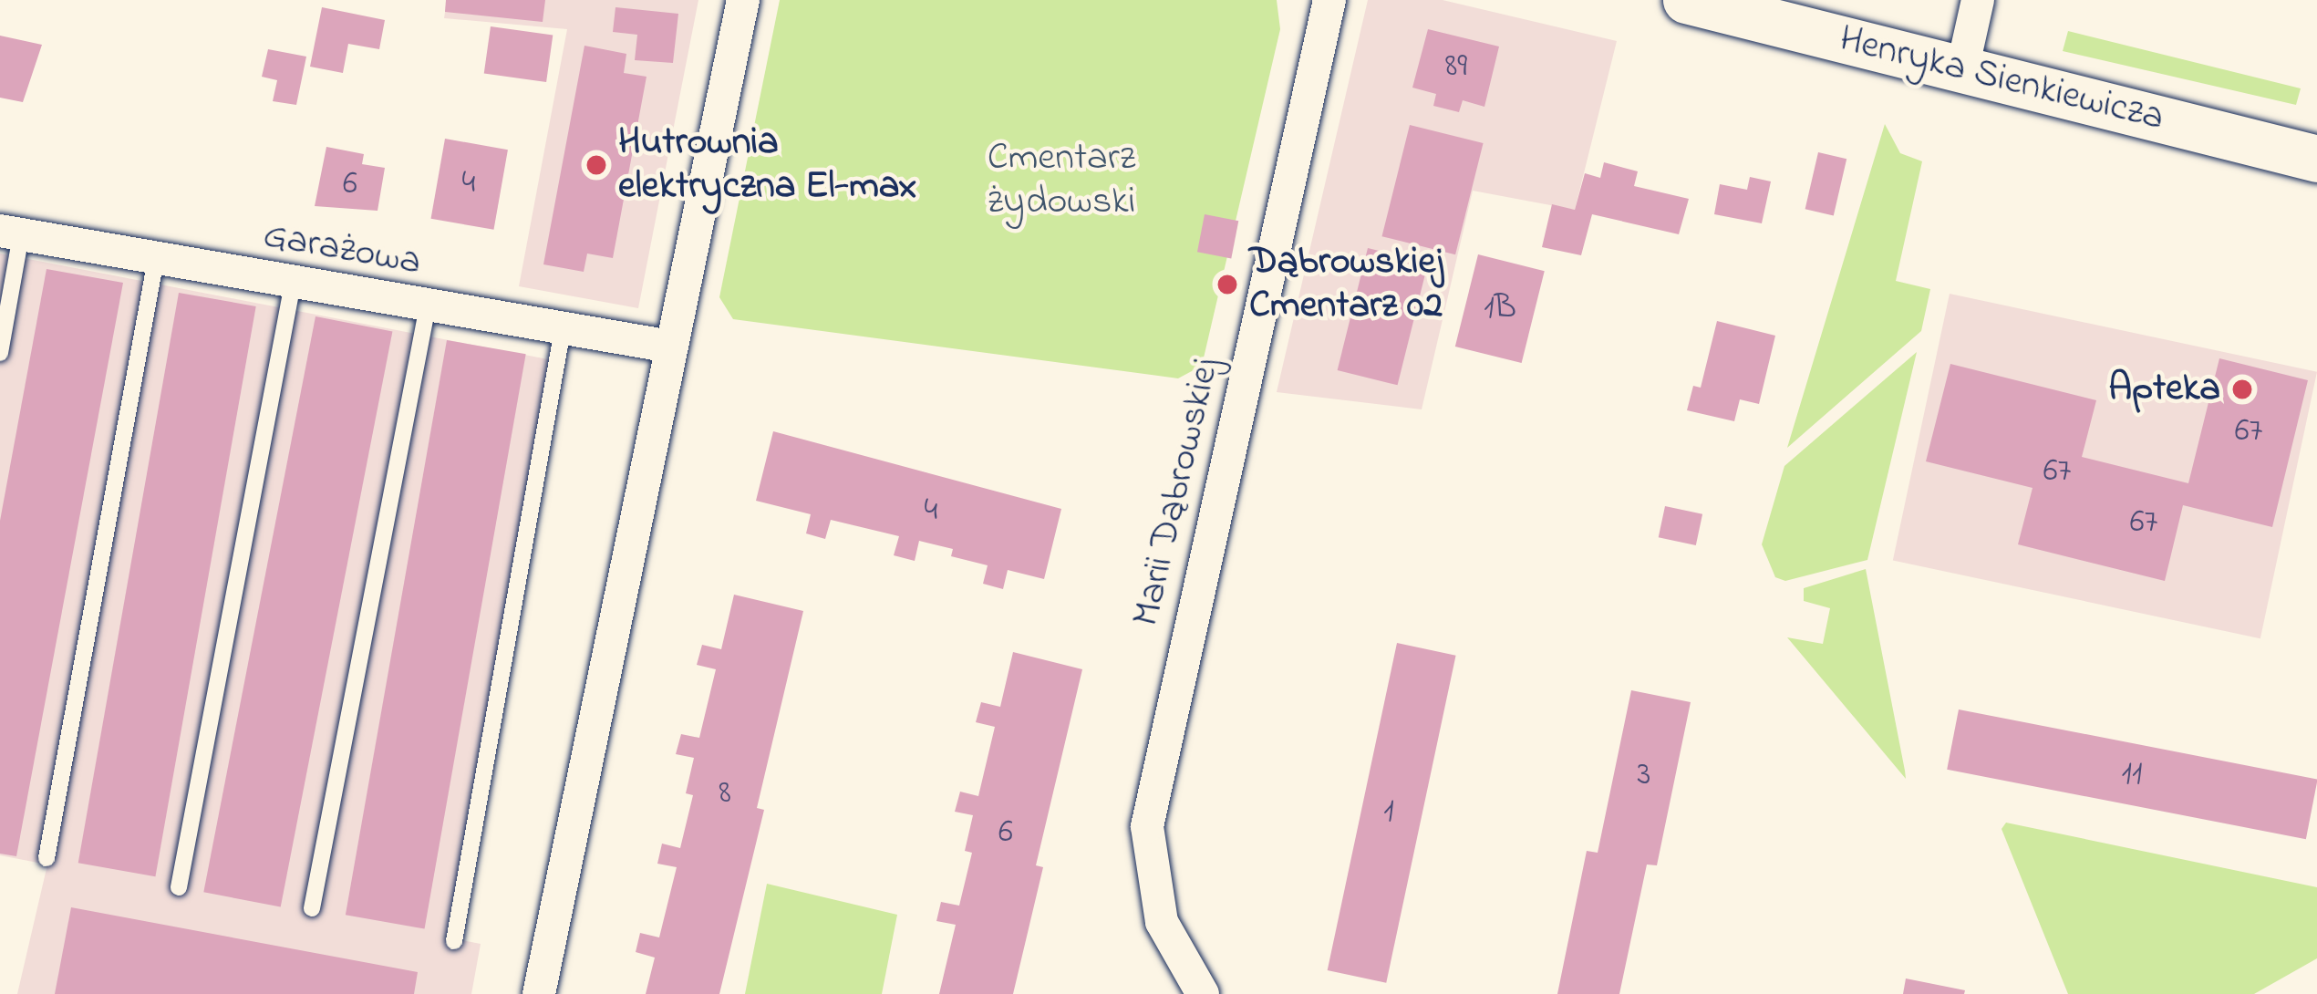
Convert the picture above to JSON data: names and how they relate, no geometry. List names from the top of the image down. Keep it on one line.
{"streets":{"street":["Henryka Sienkiewicza","Garażowa","Marii Dąbrowskiej"]},"parks":["Cmentarz żydowski"],"places":["Hutrownia elektryczna El-max","Dąbrowskiej Cmentarz 02","Apteka"],"house_numbers":["89","4","6","1B","67","67","4","67","11","3","8","1","6"]}
